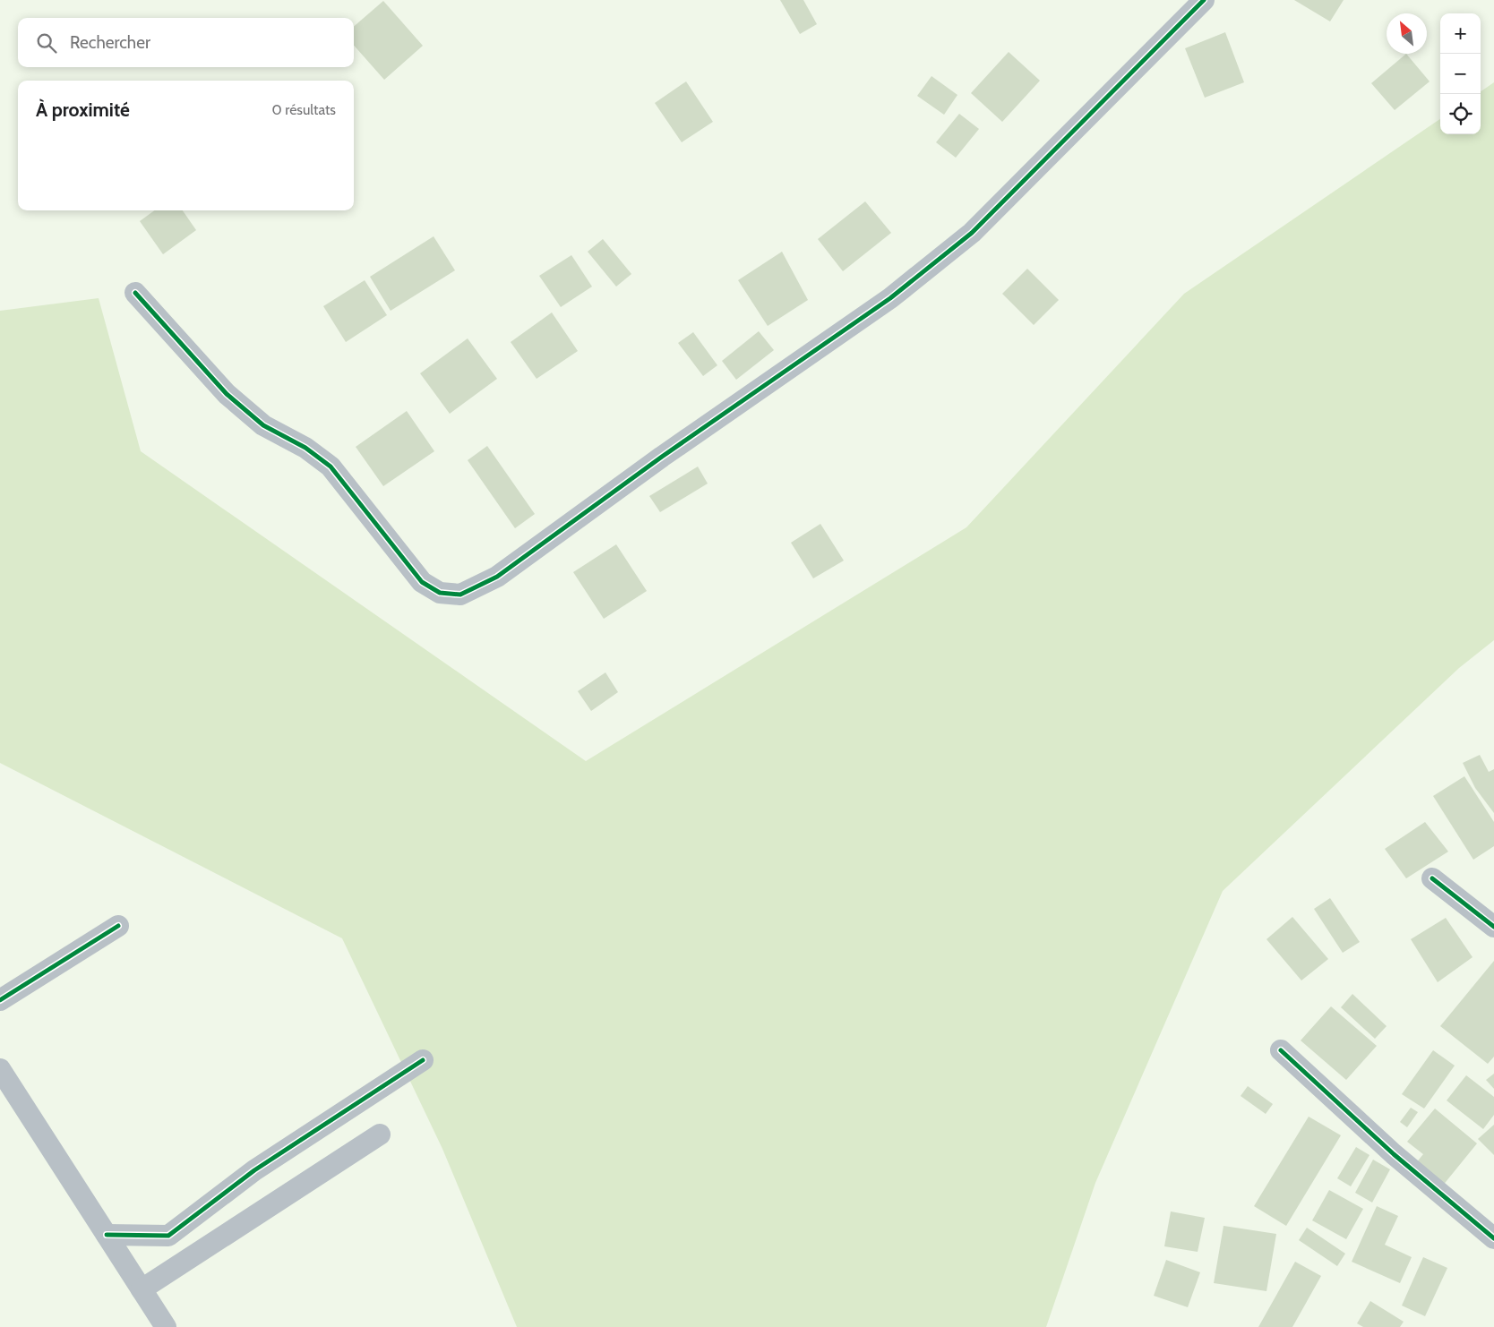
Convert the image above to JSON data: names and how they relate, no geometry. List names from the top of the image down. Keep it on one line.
{"north":"top left","page":{"map_buttons":["+","−"],"search":"Rechercher","heading":["À proximité","0 résultats"]}}
